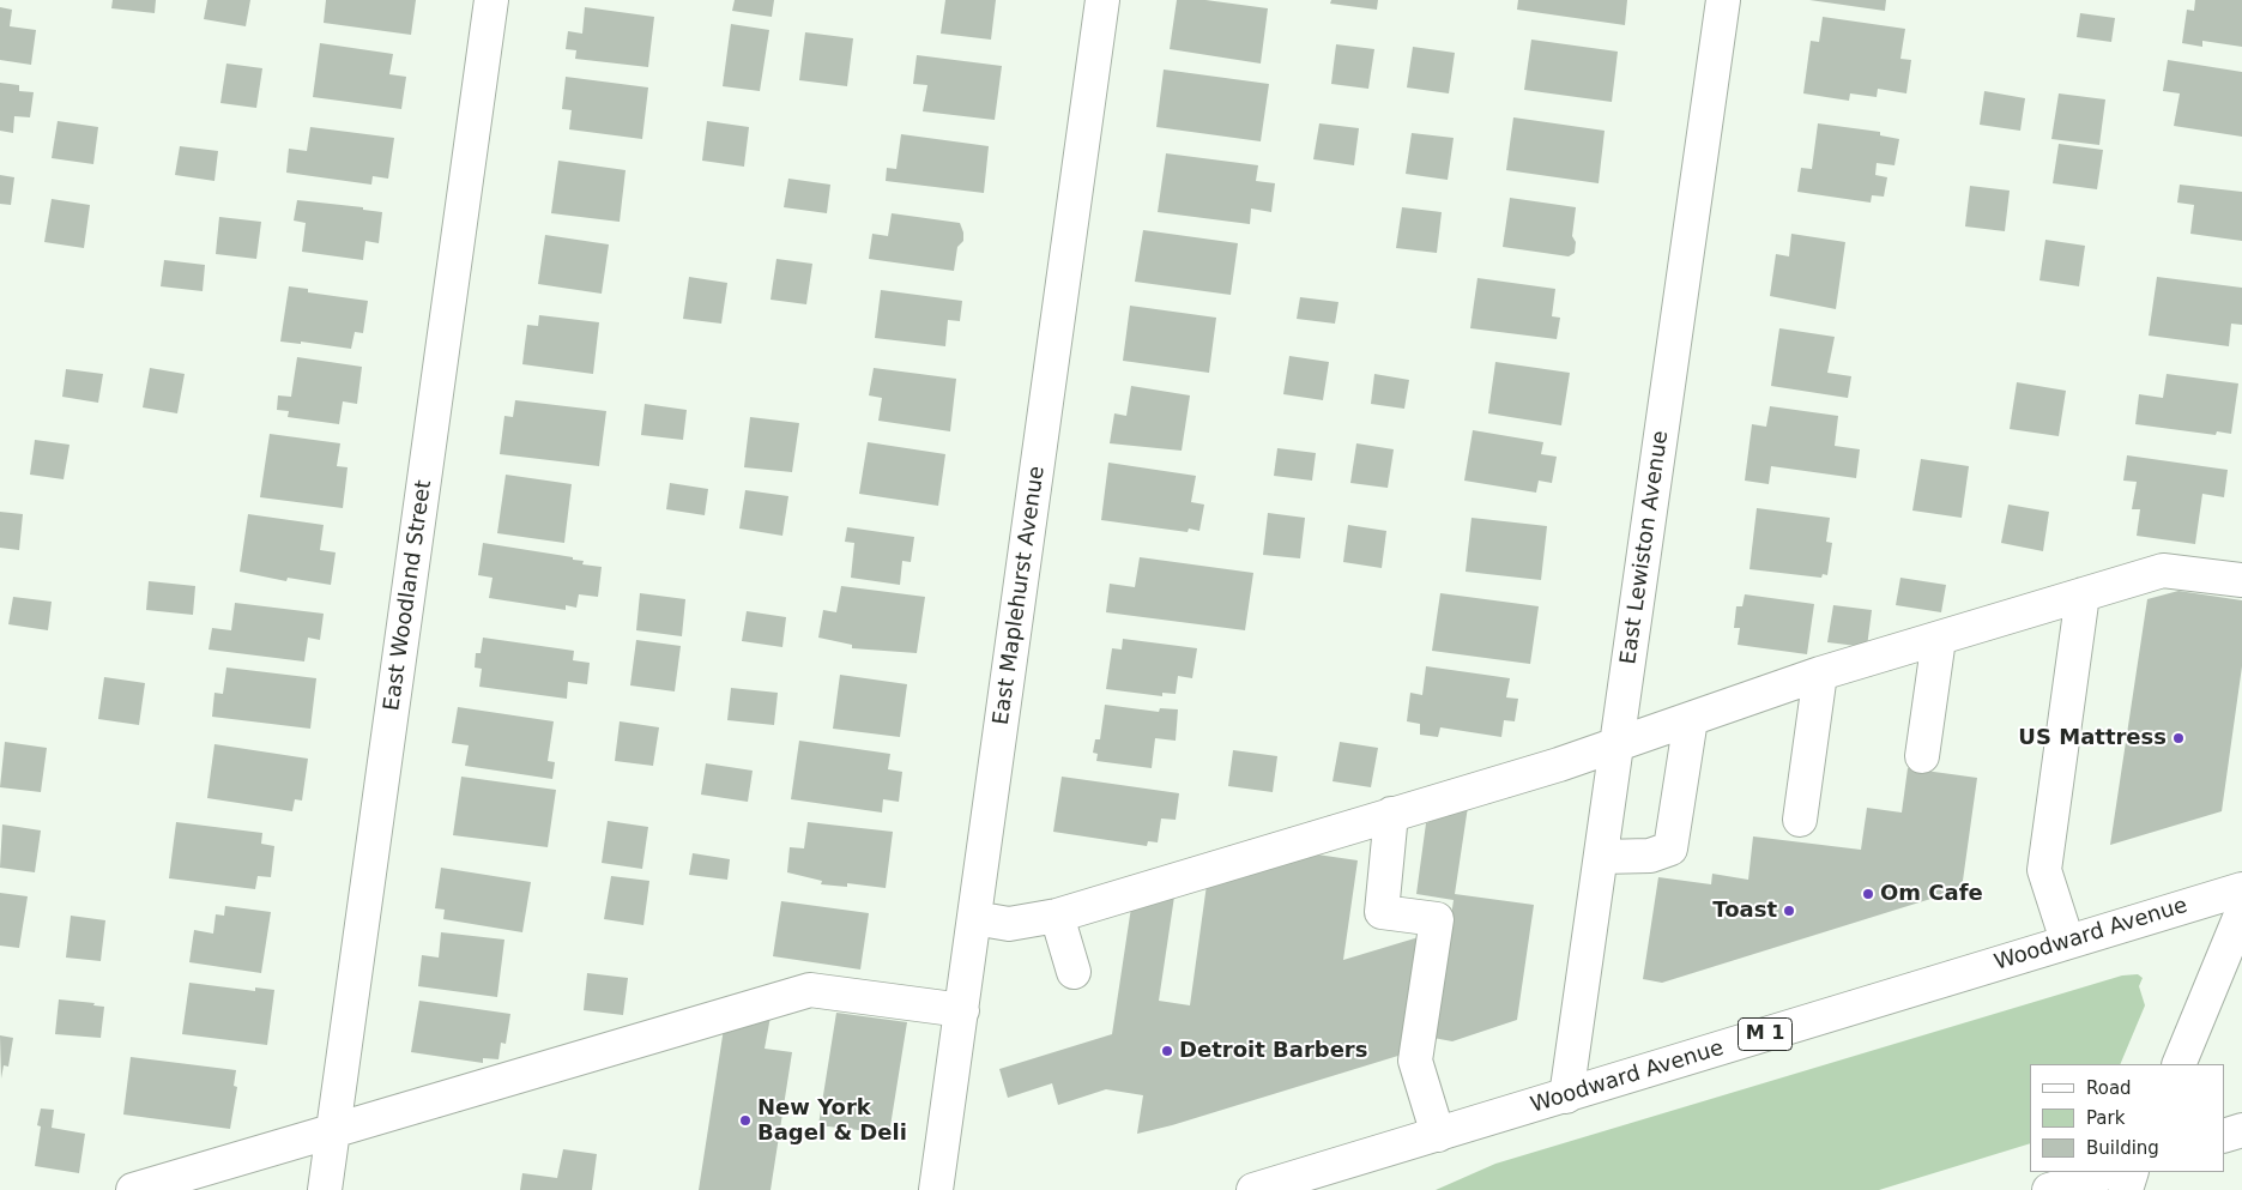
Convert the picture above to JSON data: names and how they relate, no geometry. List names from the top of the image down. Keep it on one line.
{"streets":{"street":["East Lewiston Avenue","East Woodland Street","East Maplehurst Avenue","Woodward Avenue","M 1"]},"crossings":[["East Lewiston Avenue","Woodward Avenue"]],"places":["US Mattress","Om Cafe","Toast","Detroit Barbers","New York Bagel & Deli"],"legend":["Road","Park","Building"]}
